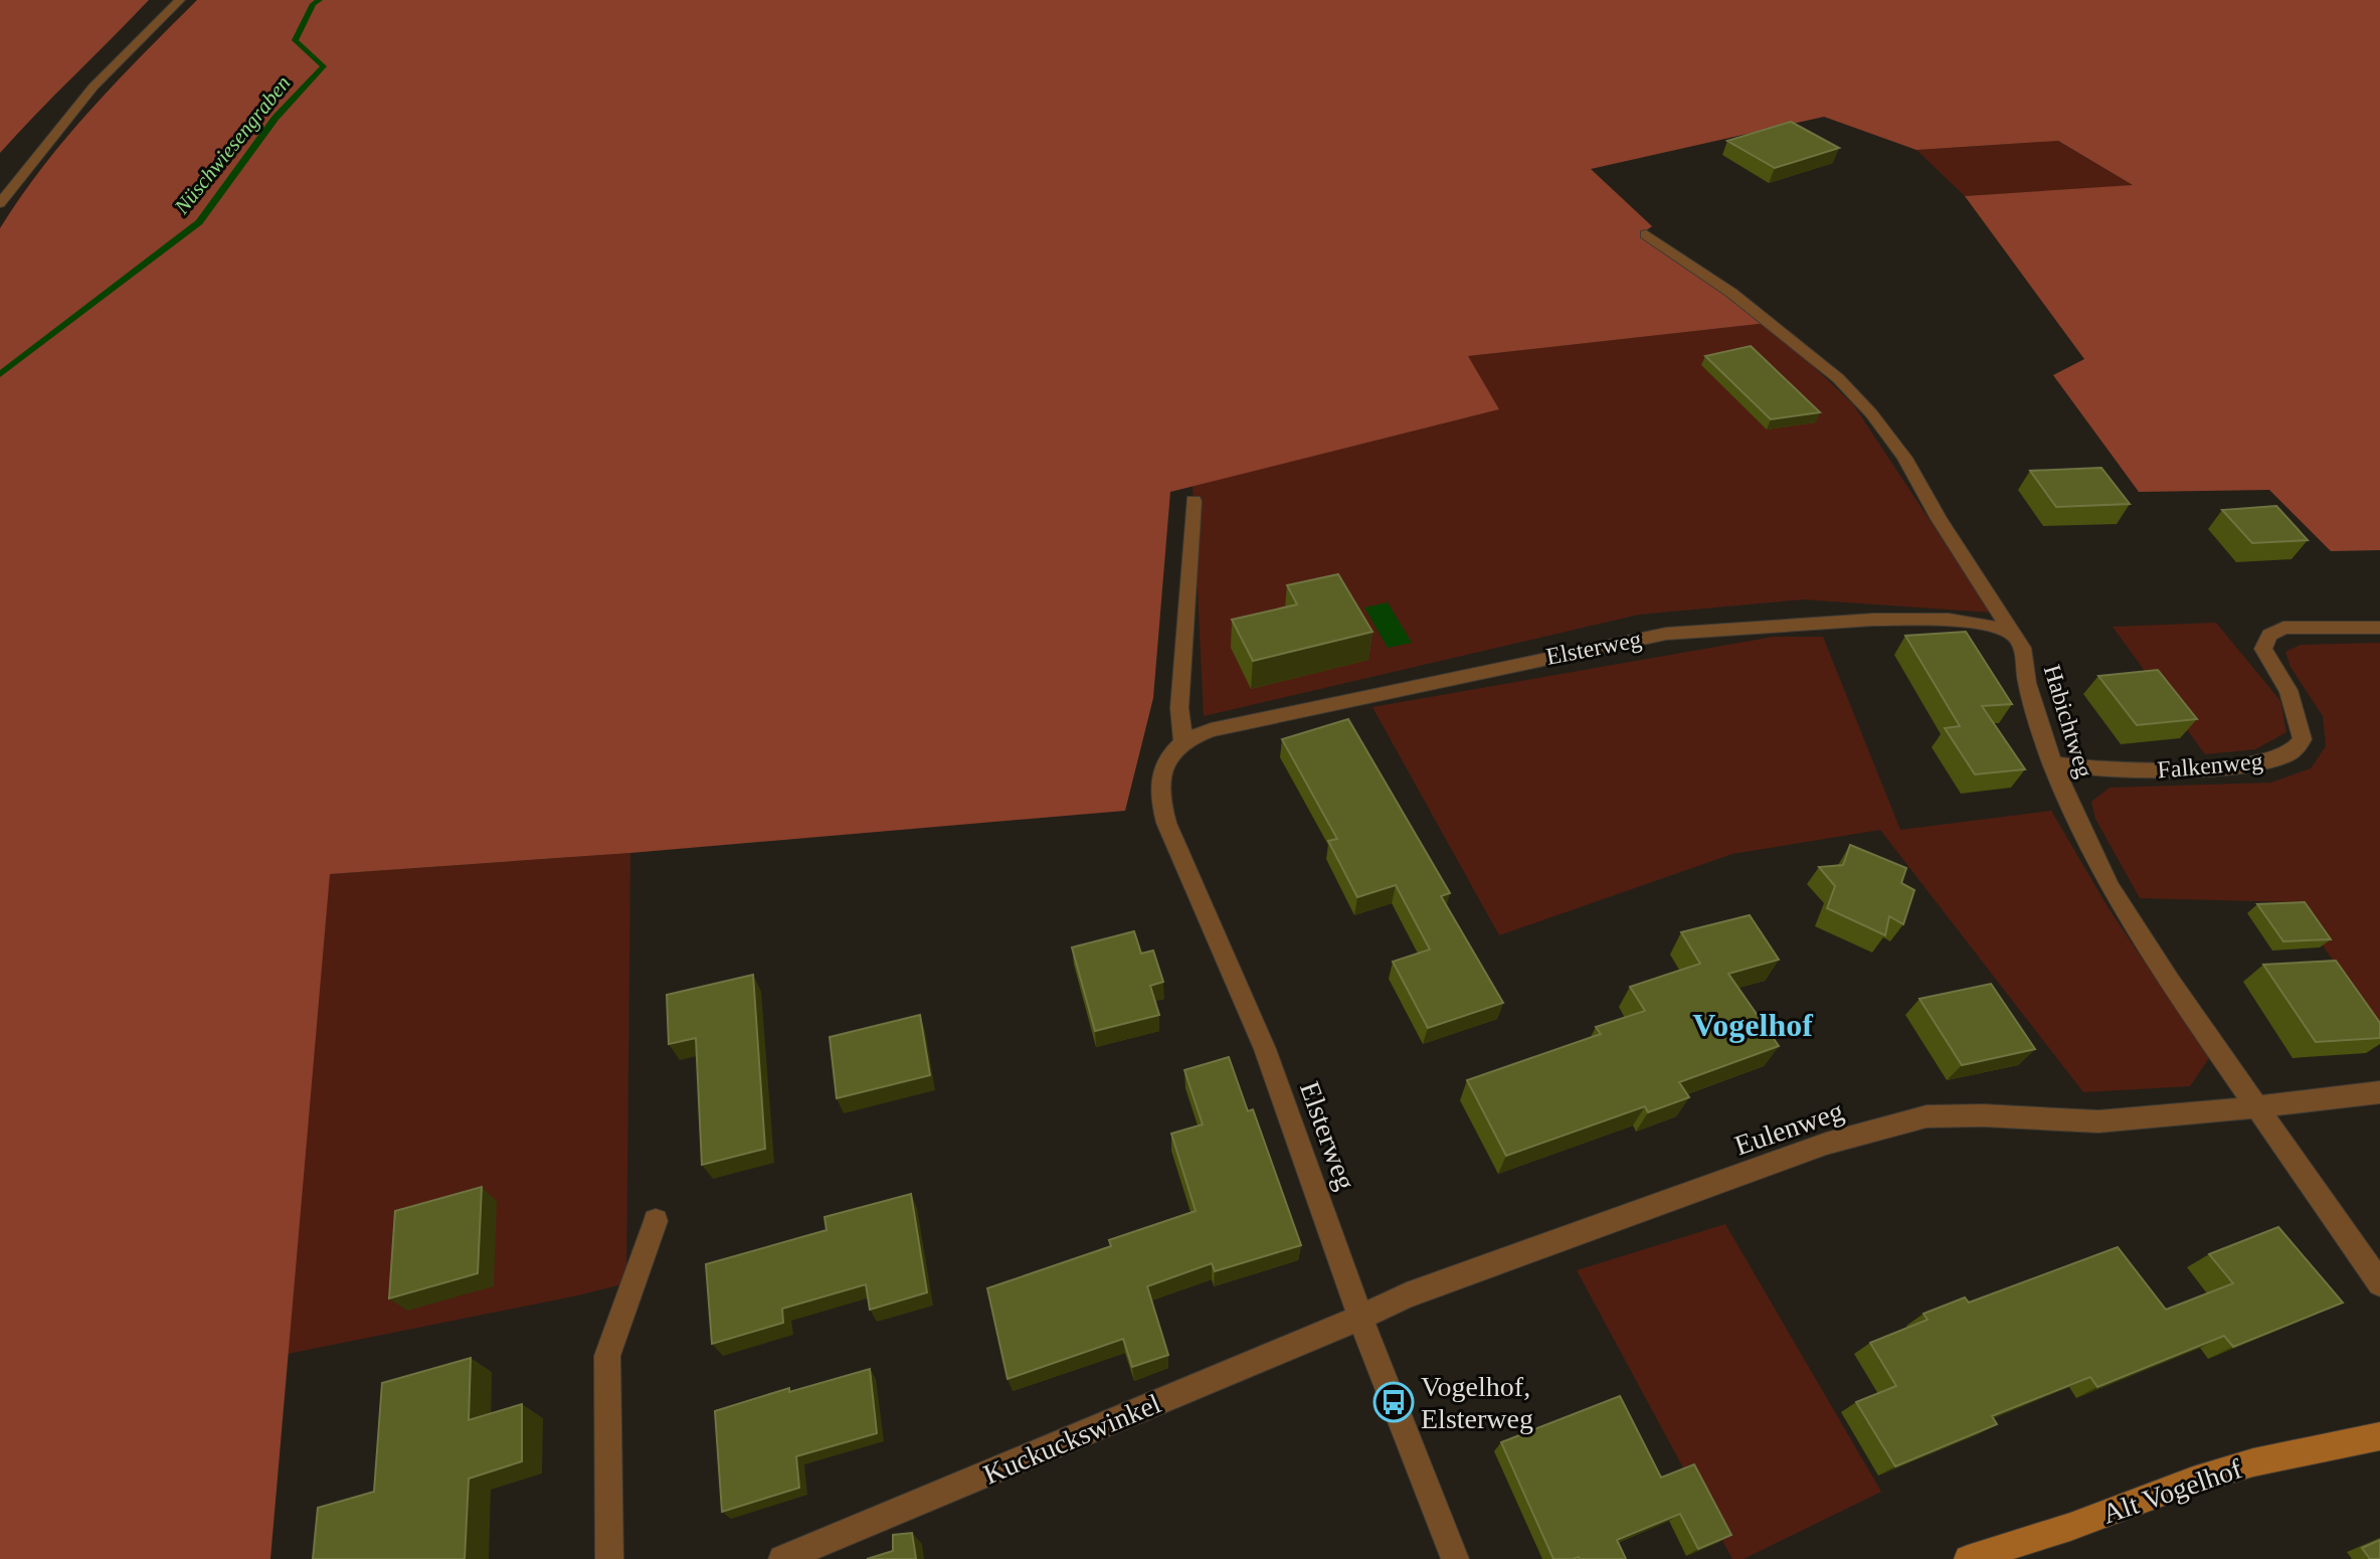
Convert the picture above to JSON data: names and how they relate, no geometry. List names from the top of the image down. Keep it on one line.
{"streets":{"main road":["Alt Vogelhof"],"street":["Elsterweg","Habichtweg","Falkenweg","Eulenweg","Kuckuckswinkel"]},"crossings":[["Elsterweg","Habichtweg"],["Elsterweg","Eulenweg"],["Elsterweg","Kuckuckswinkel"],["Habichtweg","Falkenweg"],["Habichtweg","Eulenweg"],["Eulenweg","Kuckuckswinkel"]],"districts":["Vogelhof"],"water":["Nüschwiesengraben"],"places":{"bus stop":["Vogelhof, Elsterweg"]}}
